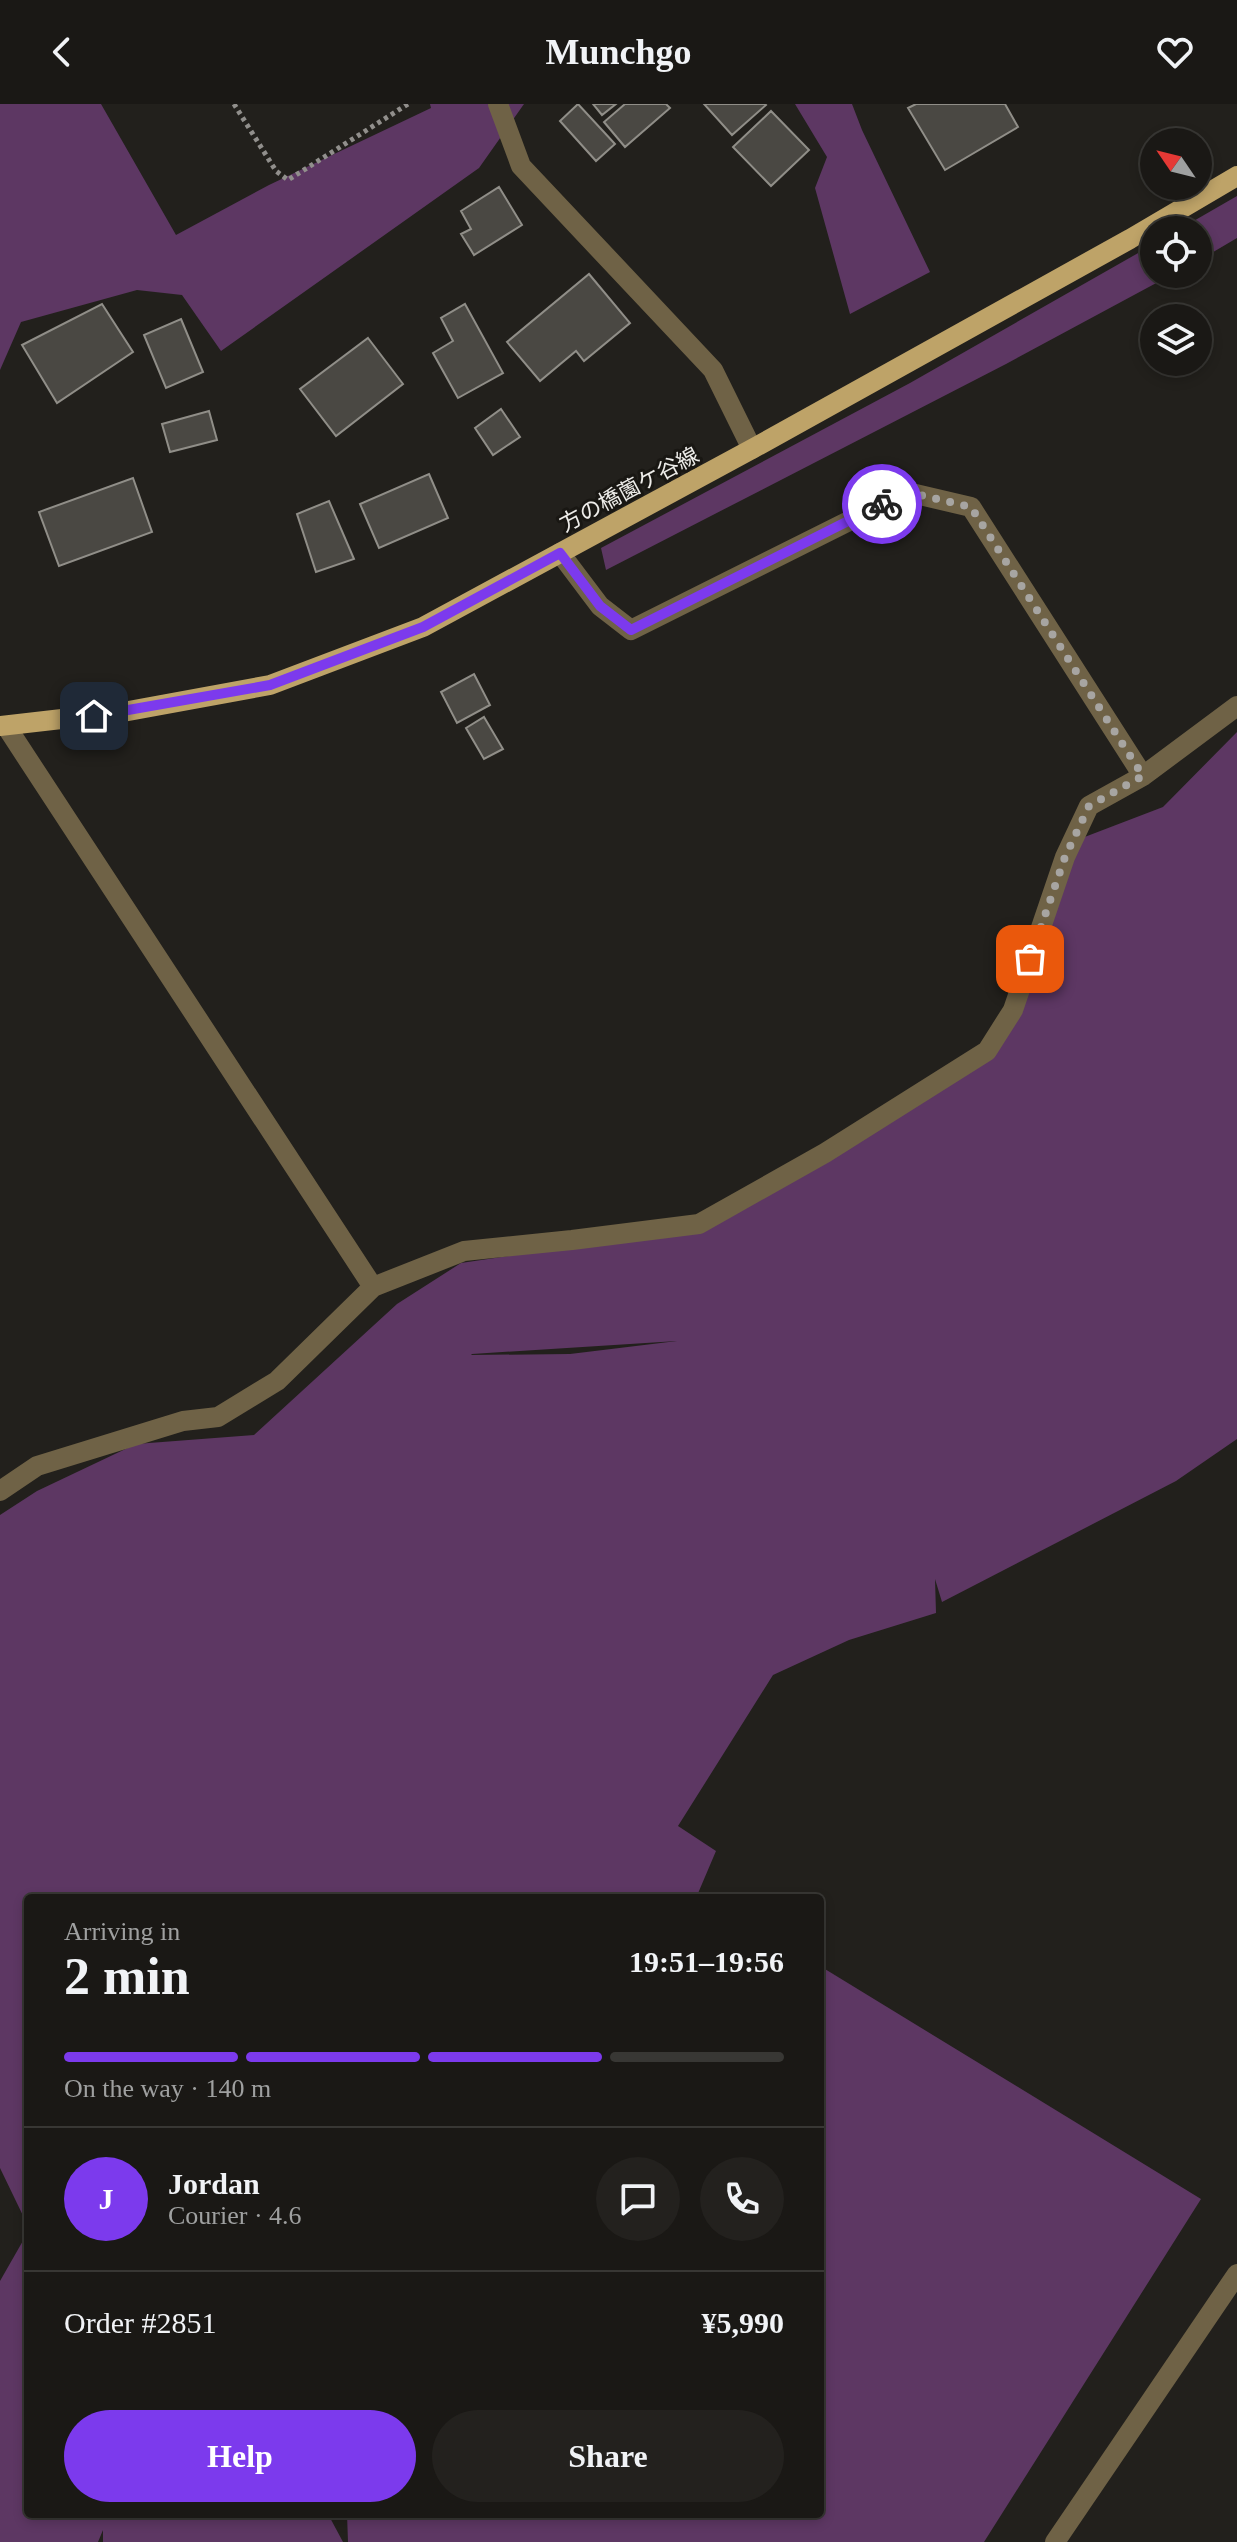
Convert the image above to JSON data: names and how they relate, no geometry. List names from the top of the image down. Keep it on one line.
{"streets":{"main road":["方の橋薗ケ谷線"]},"north":"top left","page":{"header":"Munchgo","heading":["2 min","Arriving in","19:51–19:56"],"panel":["Jordan","Courier · 4.6","Order #2851","¥5,990"],"bar":"On the way · 140 m","round":"J","buttons":["Help","Share"]}}
